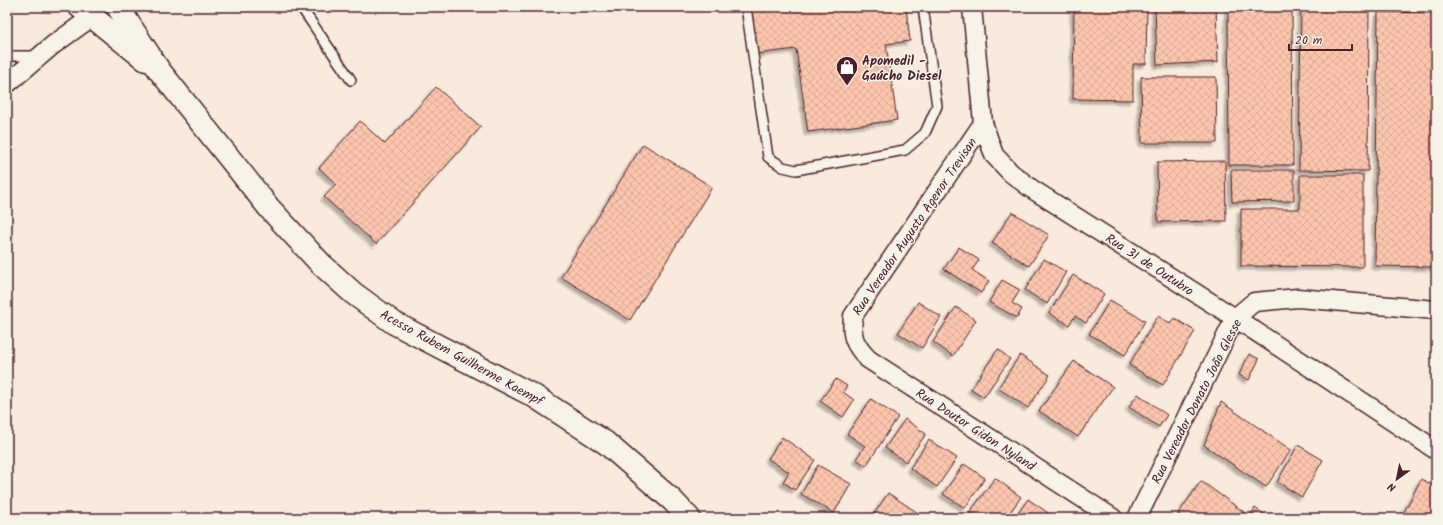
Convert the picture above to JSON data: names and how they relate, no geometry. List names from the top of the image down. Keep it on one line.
{"streets":{"main road":["Acesso Rubem Guilherme Kaempf"],"street":["Rua Vereador Augusto Agenor Trevisan","Rua 31 de Outubro","Rua Vereador Donato João Glesse","Rua Doutor Gidon Nyland"]},"crossings":[["Rua Vereador Augusto Agenor Trevisan","Rua 31 de Outubro"],["Rua Vereador Augusto Agenor Trevisan","Rua Doutor Gidon Nyland"],["Rua 31 de Outubro","Rua Vereador Donato João Glesse"]],"places":{"shop":["Apomedil - Gaúcho Diesel"]},"scale_bar":"20 m","north":"bottom left"}
